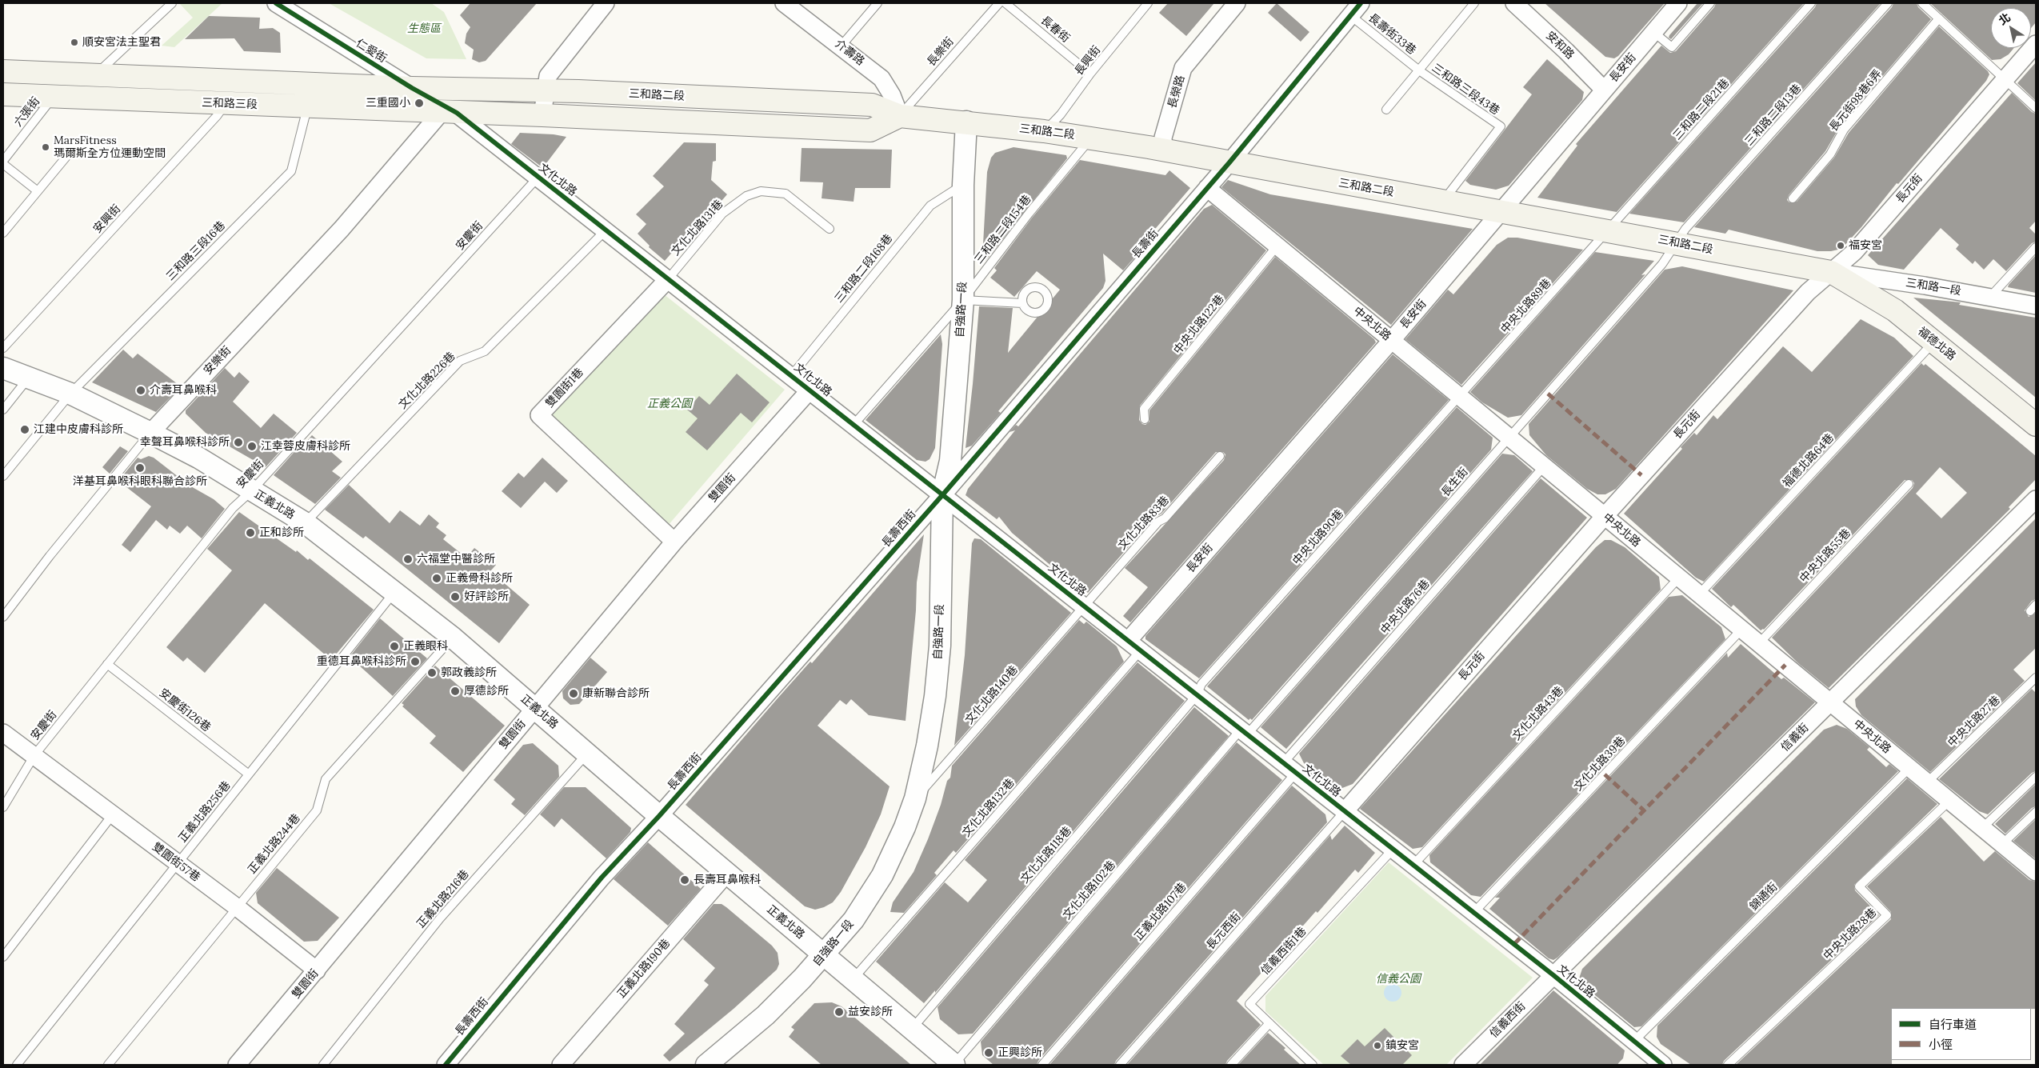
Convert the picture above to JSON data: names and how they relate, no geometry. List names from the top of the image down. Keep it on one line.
{"streets":{"main road":["三和路二段","三和路三段","福德北路"],"street":["安和路","仁愛街","介壽路","長安街","長榮路","文化北路","長元街","長壽街","三和路一段","自強路一段","中央北路","安樂街","雙園街1巷","雙園街","正義北路","長壽西街","信義街","雙園街57巷","正義北路190巷","信義西街"],"lane":["長春街","長壽街33巷","長樂街","長興街","三和路三段43巷","長元街98巷6弄","三和路二段21巷","六張街","三和路二段13巷","安興街","文化北路131巷","三和路二段154巷","安慶街","三和路三段16巷","三和路二段168巷","中央北路89巷","中央北路122巷","文化北路226巷","福德北路64巷","長生街","文化北路83巷","中央北路90巷","中央北路55巷","中央北路76巷","文化北路140巷","安慶街126巷","文化北路43巷","中央北路27巷","文化北路39巷","文化北路132巷","正義北路256巷","正義北路244巷","文化北路118巷","文化北路102巷","錦通街","正義北路216巷","正義北路107巷","長元西街","中央北路28巷","信義西街1巷"]},"crossings":[["長春街","長興街"],["長壽街33巷","三和路三段43巷"],["長壽街33巷","長壽街"],["安和路","長安街"],["仁愛街","三和路二段"],["仁愛街","三和路三段"],["仁愛街","文化北路"],["仁愛街","安樂街"],["長樂街","介壽路"],["長樂街","三和路二段"],["介壽路","三和路二段"],["長興街","三和路二段"],["長安街","三和路二段"],["長安街","文化北路"],["長安街","中央北路"],["長安街","文化北路132巷"],["三和路三段43巷","三和路二段"],["長榮路","三和路二段"],["三和路二段","三和路三段"],["三和路二段","三和路二段21巷"],["三和路二段","三和路二段13巷"],["三和路二段","長元街"],["三和路二段","三和路二段154巷"],["三和路二段","長壽街"],["三和路二段","三和路一段"],["三和路二段","中央北路89巷"],["三和路二段","自強路一段"],["三和路二段","福德北路"],["三和路二段","長生街"],["三和路三段","六張街"],["三和路三段","文化北路"],["三和路三段","安興街"],["三和路三段","三和路三段16巷"],["三和路三段","安樂街"],["三和路二段21巷","中央北路89巷"],["三和路二段13巷","長生街"],["文化北路","長元街"],["文化北路","文化北路131巷"],["文化北路","三和路二段154巷"],["文化北路","安慶街"],["文化北路","長壽街"],["文化北路","三和路二段168巷"],["文化北路","自強路一段"],["文化北路","安樂街"],["文化北路","文化北路226巷"],["文化北路","雙園街1巷"],["文化北路","長生街"],["文化北路","雙園街"],["文化北路","文化北路83巷"],["文化北路","長壽西街"],["文化北路","中央北路90巷"],["文化北路","中央北路76巷"],["文化北路","文化北路140巷"],["文化北路","文化北路43巷"],["文化北路","信義街"],["文化北路","文化北路39巷"],["文化北路","文化北路132巷"],["文化北路","文化北路118巷"],["文化北路","文化北路102巷"],["文化北路","錦通街"],["文化北路","正義北路107巷"],["文化北路","長元西街"],["文化北路","信義西街1巷"],["文化北路","信義西街"],["長元街","三和路一段"],["長元街","中央北路"],["長元街","福德北路"],["長元街","長元西街"],["文化北路131巷","雙園街1巷"],["三和路二段154巷","自強路一段"],["安慶街","正義北路"],["安慶街","安慶街126巷"],["安慶街","雙園街57巷"],["長壽街","自強路一段"],["長壽街","中央北路"],["長壽街","長壽西街"],["三和路三段16巷","正義北路"],["三和路二段168巷","自強路一段"],["三和路一段","福德北路"],["中央北路89巷","中央北路"],["中央北路89巷","中央北路90巷"],["自強路一段","正義北路"],["自強路一段","長壽西街"],["自強路一段","文化北路140巷"],["中央北路","中央北路122巷"],["中央北路","福德北路64巷"],["中央北路","長生街"],["中央北路","中央北路90巷"],["中央北路","中央北路55巷"],["中央北路","中央北路76巷"],["中央北路","文化北路43巷"],["中央北路","中央北路27巷"],["中央北路","信義街"],["中央北路","文化北路39巷"],["中央北路","錦通街"],["中央北路","中央北路28巷"],["福德北路","福德北路64巷"],["安樂街","正義北路"],["文化北路226巷","正義北路"],["雙園街1巷","雙園街"],["長生街","文化北路102巷"],["雙園街","正義北路"],["雙園街","雙園街57巷"],["正義北路","長壽西街"],["正義北路","文化北路132巷"],["正義北路","正義北路256巷"],["正義北路","正義北路244巷"],["正義北路","文化北路118巷"],["正義北路","文化北路102巷"],["正義北路","正義北路216巷"],["正義北路","正義北路190巷"],["文化北路83巷","文化北路140巷"],["中央北路90巷","文化北路118巷"],["中央北路76巷","正義北路107巷"],["安慶街126巷","正義北路256巷"],["信義街","信義西街"],["正義北路256巷","雙園街57巷"],["正義北路244巷","雙園街57巷"]],"parks":["生態區","正義公園","信義公園"],"places":["順安宮法主聖君","三重國小","MarsFitness 瑪爾斯全方位運動空間","福安宮","介壽耳鼻喉科","江建中皮膚科診所","幸聲耳鼻喉科診所","江幸蓉皮膚科診所","洋基耳鼻喉科眼科聯合診所","正和診所","六福堂中醫診所","正義骨科診所","好評診所","正義眼科","重德耳鼻喉科診所","郭政義診所","厚德診所","康新聯合診所","長壽耳鼻喉科","益安診所","鎮安宮","正興診所"],"legend":["自行車道","小徑"],"north":"top left"}
